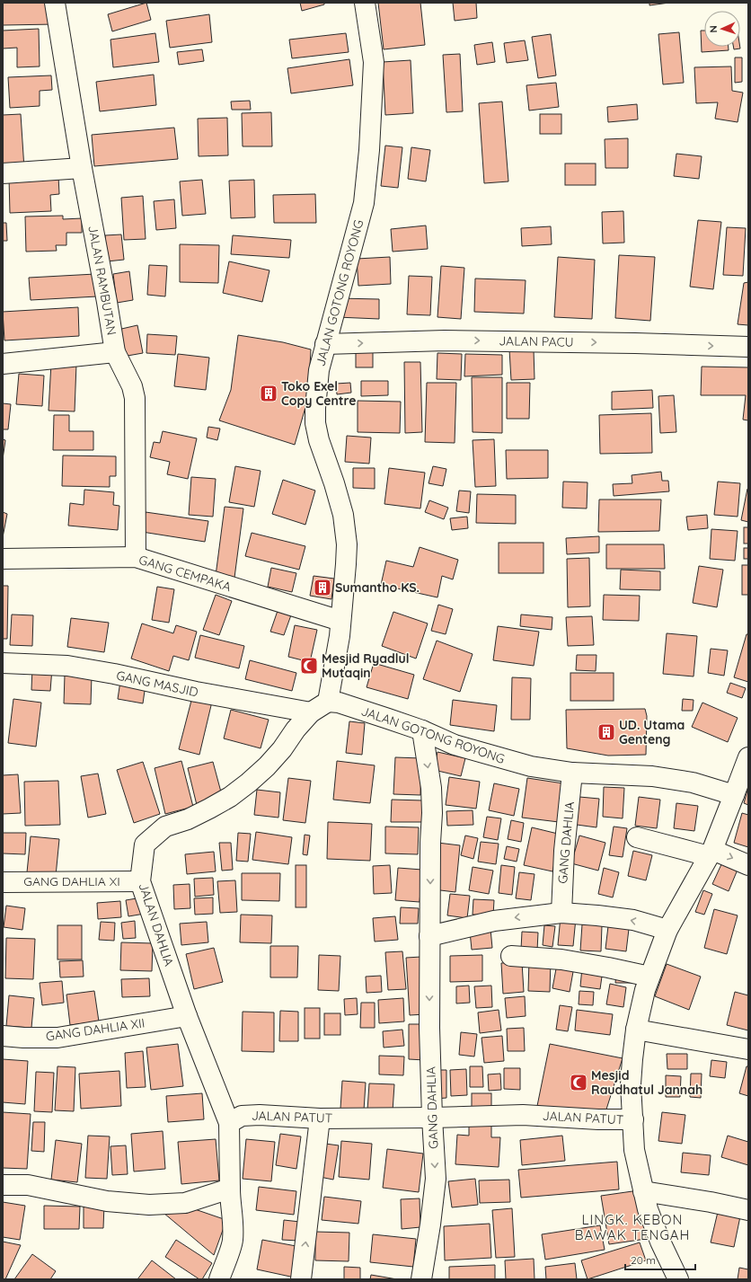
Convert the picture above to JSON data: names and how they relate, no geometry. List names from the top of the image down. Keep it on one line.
{"streets":{"street":["JALAN RAMBUTAN","JALAN GOTONG ROYONG","JALAN PACU","GANG CEMPAKA","GANG MASJID","GANG DAHLIA","GANG DAHLIA XI","JALAN DAHLIA","GANG DAHLIA XII","JALAN PATUT"]},"crossings":[["JALAN RAMBUTAN","GANG CEMPAKA"],["JALAN GOTONG ROYONG","JALAN PACU"],["JALAN GOTONG ROYONG","GANG CEMPAKA"],["JALAN GOTONG ROYONG","GANG DAHLIA"],["JALAN GOTONG ROYONG","JALAN DAHLIA"],["GANG MASJID","JALAN DAHLIA"],["GANG DAHLIA","JALAN PATUT"],["GANG DAHLIA XI","JALAN DAHLIA"],["JALAN DAHLIA","GANG DAHLIA XII"],["JALAN DAHLIA","JALAN PATUT"]],"one_way":["JALAN PACU"],"districts":["LINGK. KEBON BAWAK TENGAH"],"places":{"building":["Toko Exel Copy Centre","Sumantho KS.","UD. Utama Genteng"],"mosque":["Mesjid Ryadlul Mutaqin","Mesjid Raudhatul Jannah"]},"scale_bar":"20 m","north":"left"}
